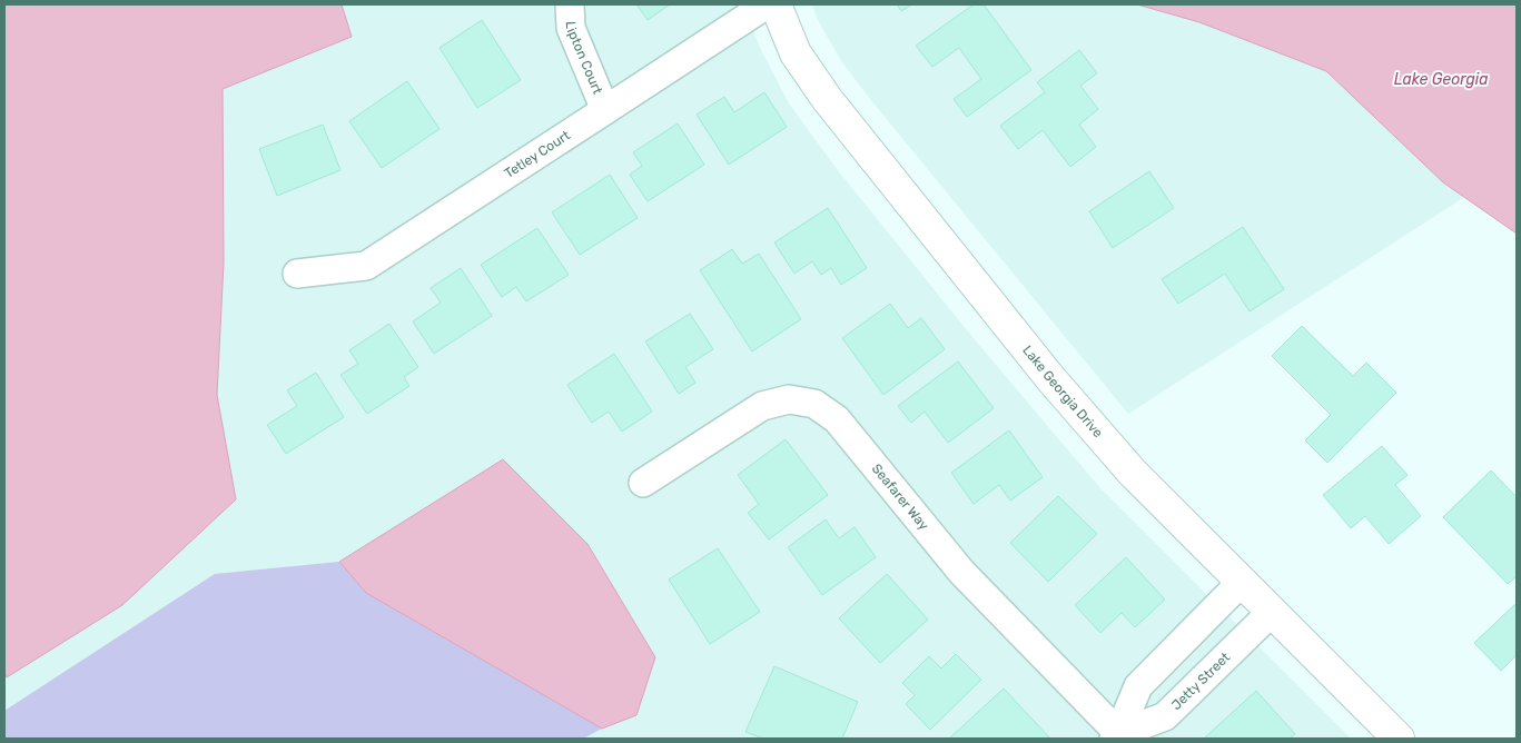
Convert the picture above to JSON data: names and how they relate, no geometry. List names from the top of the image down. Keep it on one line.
{"streets":{"street":["Lipton Court","Tetley Court","Lake Georgia Drive","Seafarer Way","Jetty Street"]},"crossings":[["Lipton Court","Tetley Court"],["Lake Georgia Drive","Jetty Street"],["Seafarer Way","Jetty Street"]],"water":["Lake Georgia"]}
